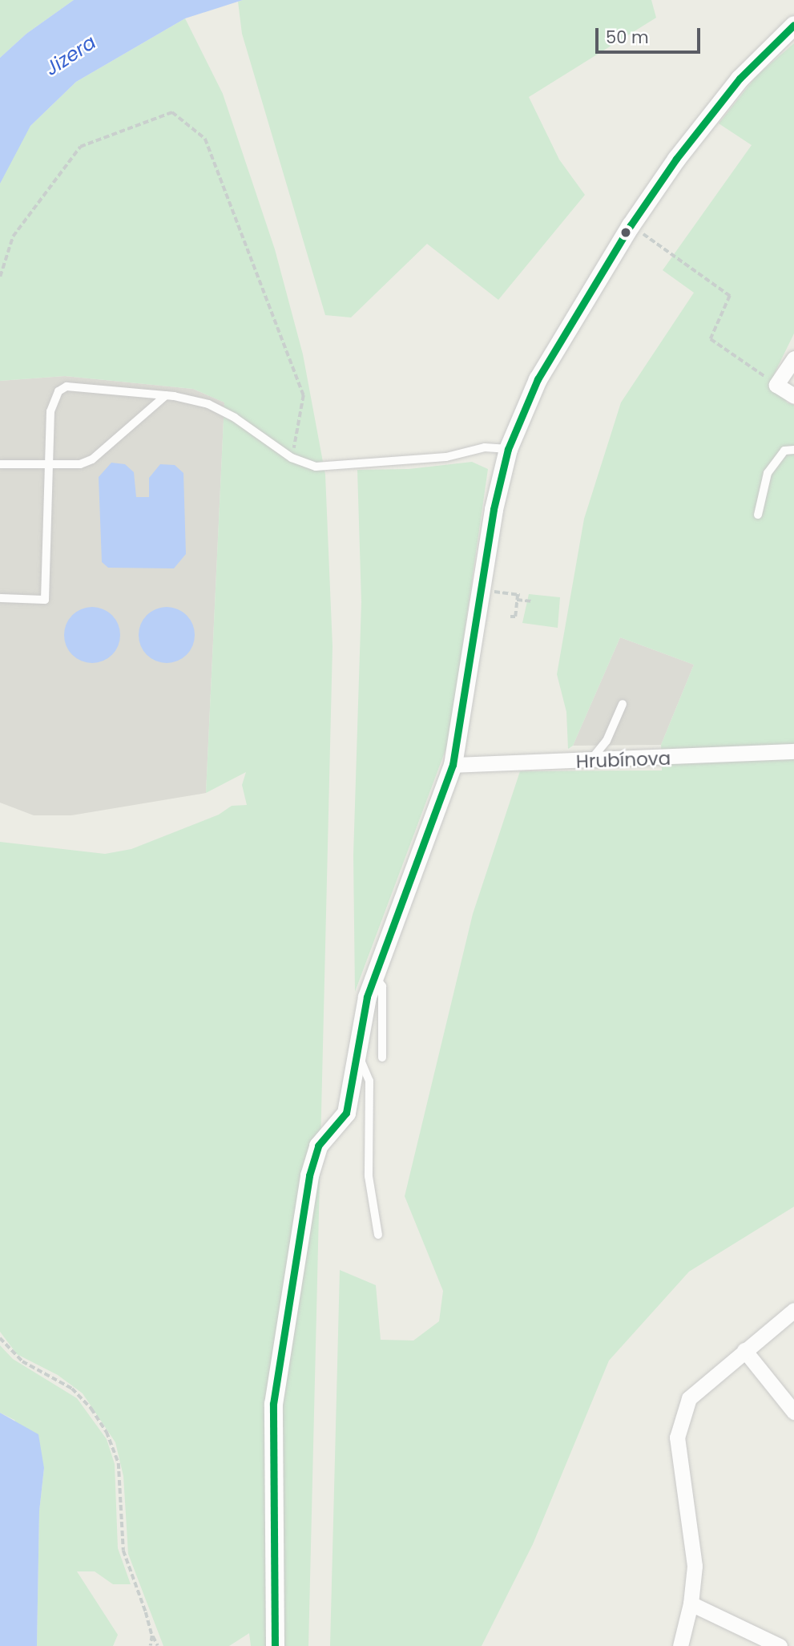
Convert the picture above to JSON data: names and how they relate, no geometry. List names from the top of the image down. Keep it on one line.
{"streets":{"street":["Hrubínova"]},"water":["Jizera"],"scale_bar":"50 m"}
